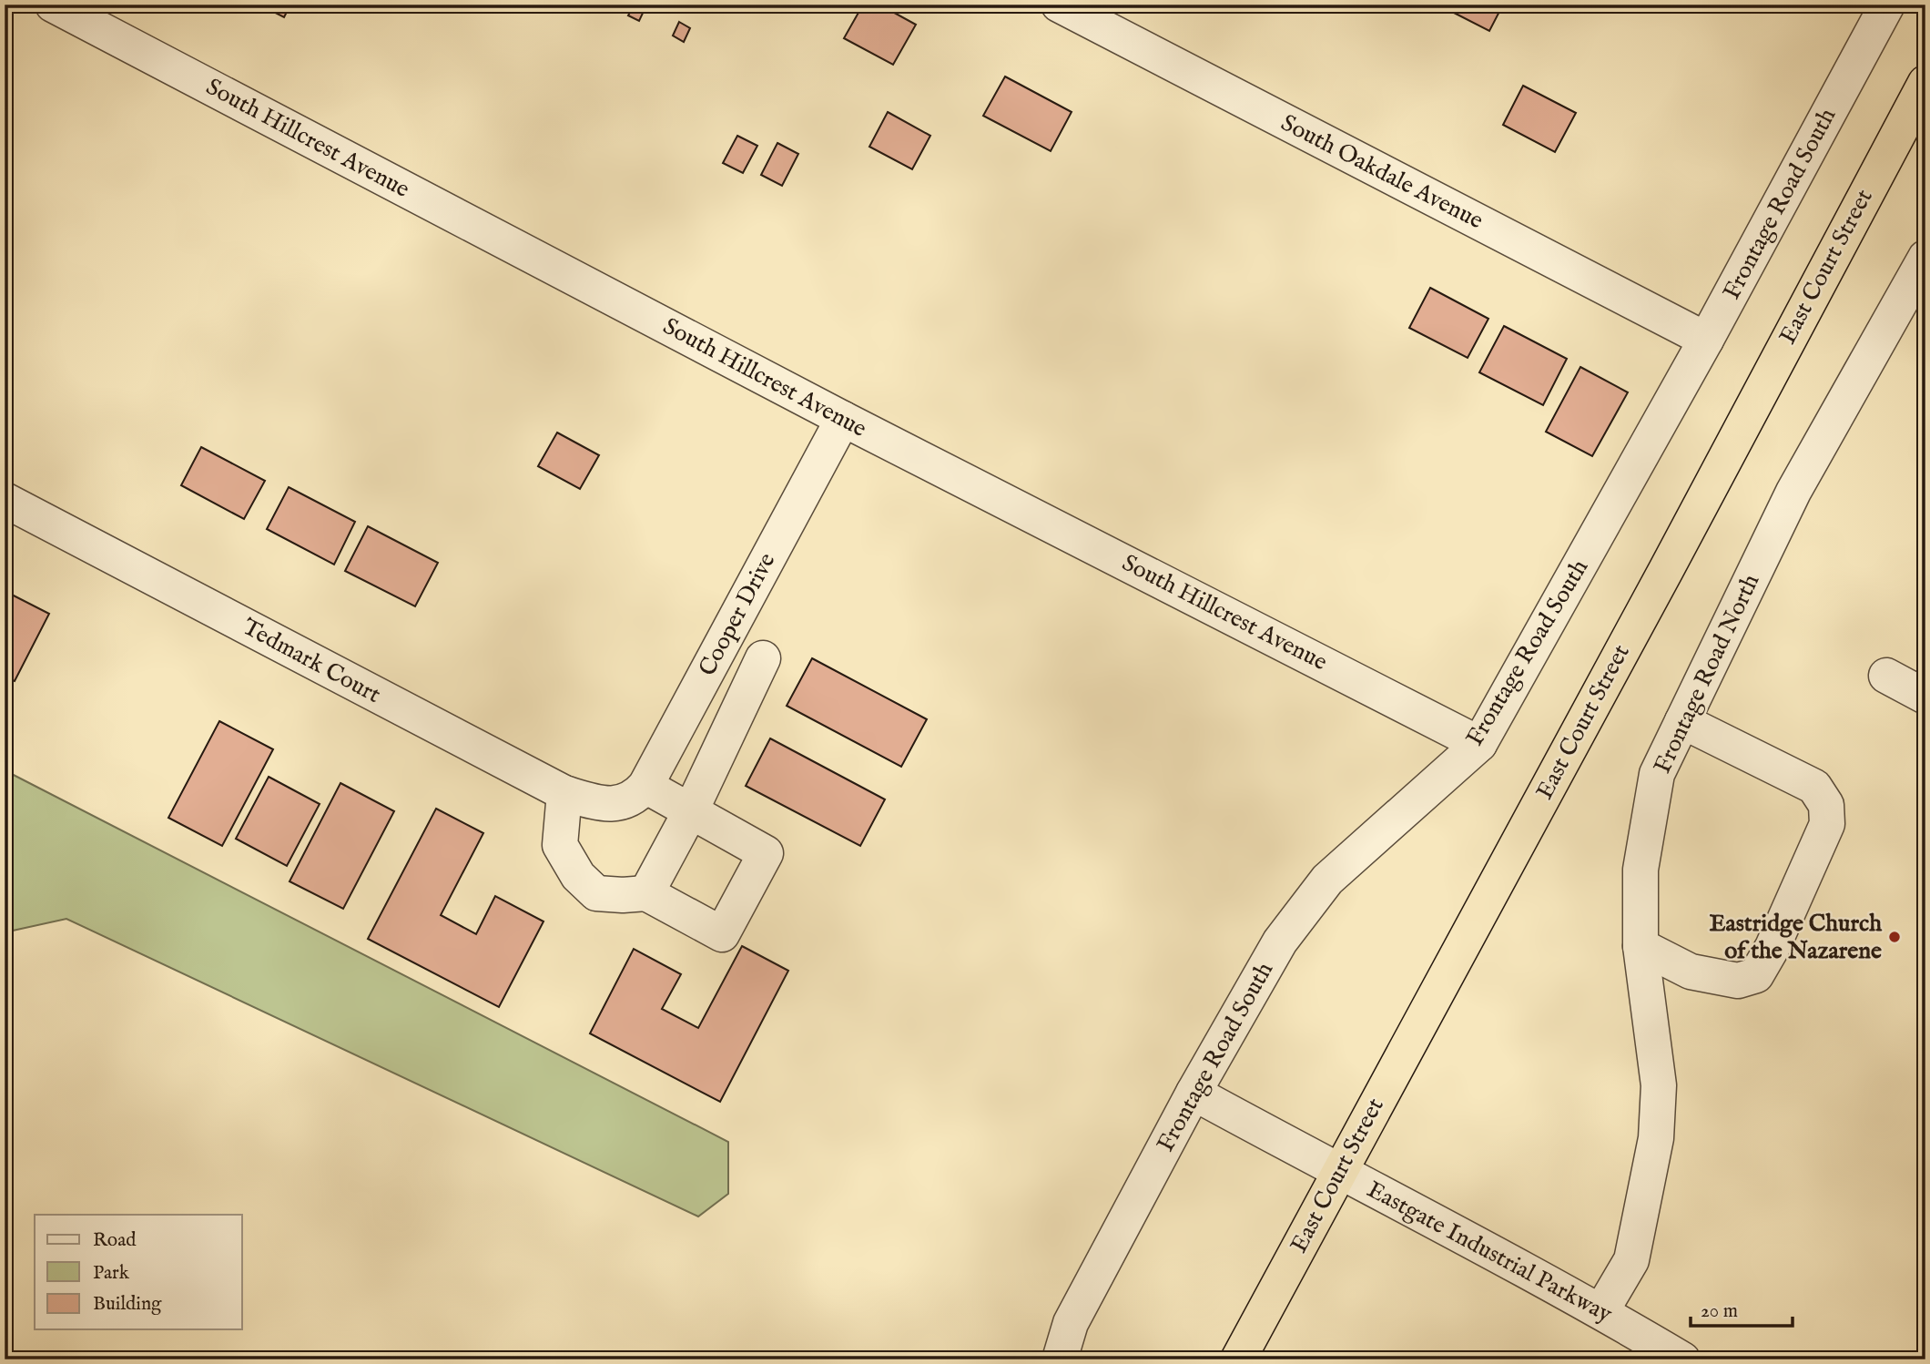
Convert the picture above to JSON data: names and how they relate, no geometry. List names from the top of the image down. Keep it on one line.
{"streets":{"highway":["East Court Street"],"street":["South Hillcrest Avenue","South Oakdale Avenue","Frontage Road South","Cooper Drive","Tedmark Court","Frontage Road North","Eastgate Industrial Parkway"]},"crossings":[["South Hillcrest Avenue","Frontage Road South"],["South Hillcrest Avenue","Cooper Drive"],["South Oakdale Avenue","Frontage Road South"],["Frontage Road South","Eastgate Industrial Parkway"],["East Court Street","Eastgate Industrial Parkway"],["Cooper Drive","Tedmark Court"],["Frontage Road North","Eastgate Industrial Parkway"]],"places":["Eastridge Church of the Nazarene"],"legend":["Road","Park","Building"],"scale_bar":"20 m"}
